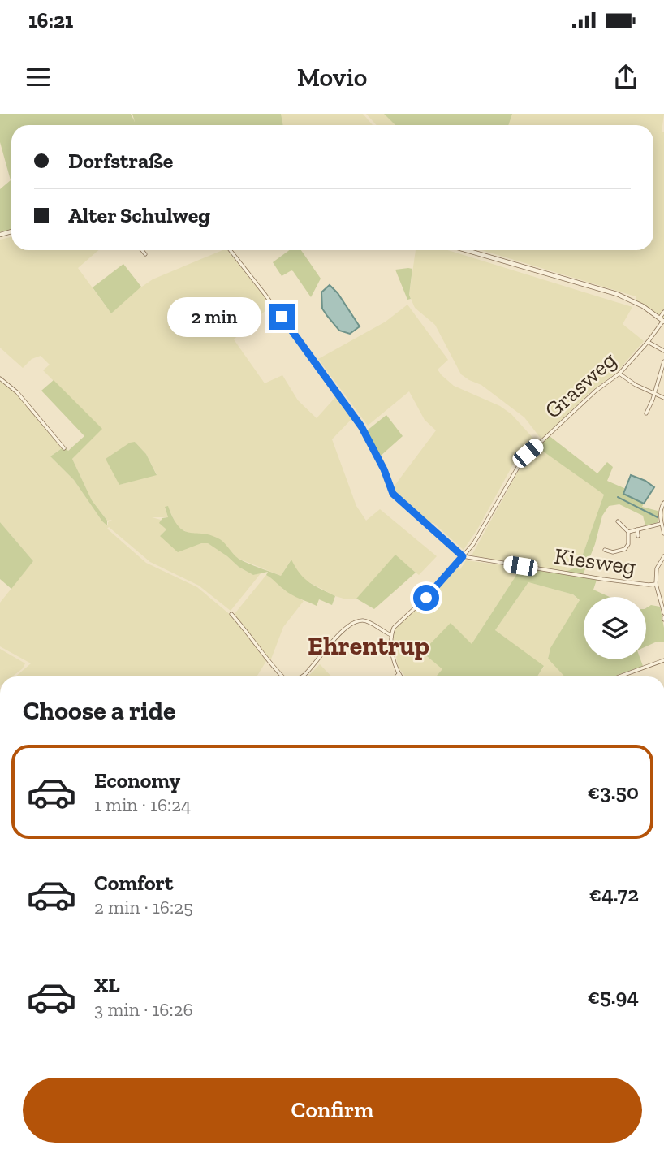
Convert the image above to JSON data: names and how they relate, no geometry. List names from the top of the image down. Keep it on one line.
{"streets":{"street":["Grasweg","Kiesweg"]},"crossings":[["Grasweg","Kiesweg"]],"districts":["Ehrentrup"],"page":{"status":"16:21","header":"Movio","banner":["Dorfstraße","Alter Schulweg"],"bubble":"2 min","heading":"Choose a ride","list":[{"name":"Economy","note":"1 min · 16:24","value":"€3.50"},{"name":"Comfort","note":"2 min · 16:25","value":"€4.72"},{"name":"XL","note":"3 min · 16:26","value":"€5.94"}],"buttons":"Confirm"}}
